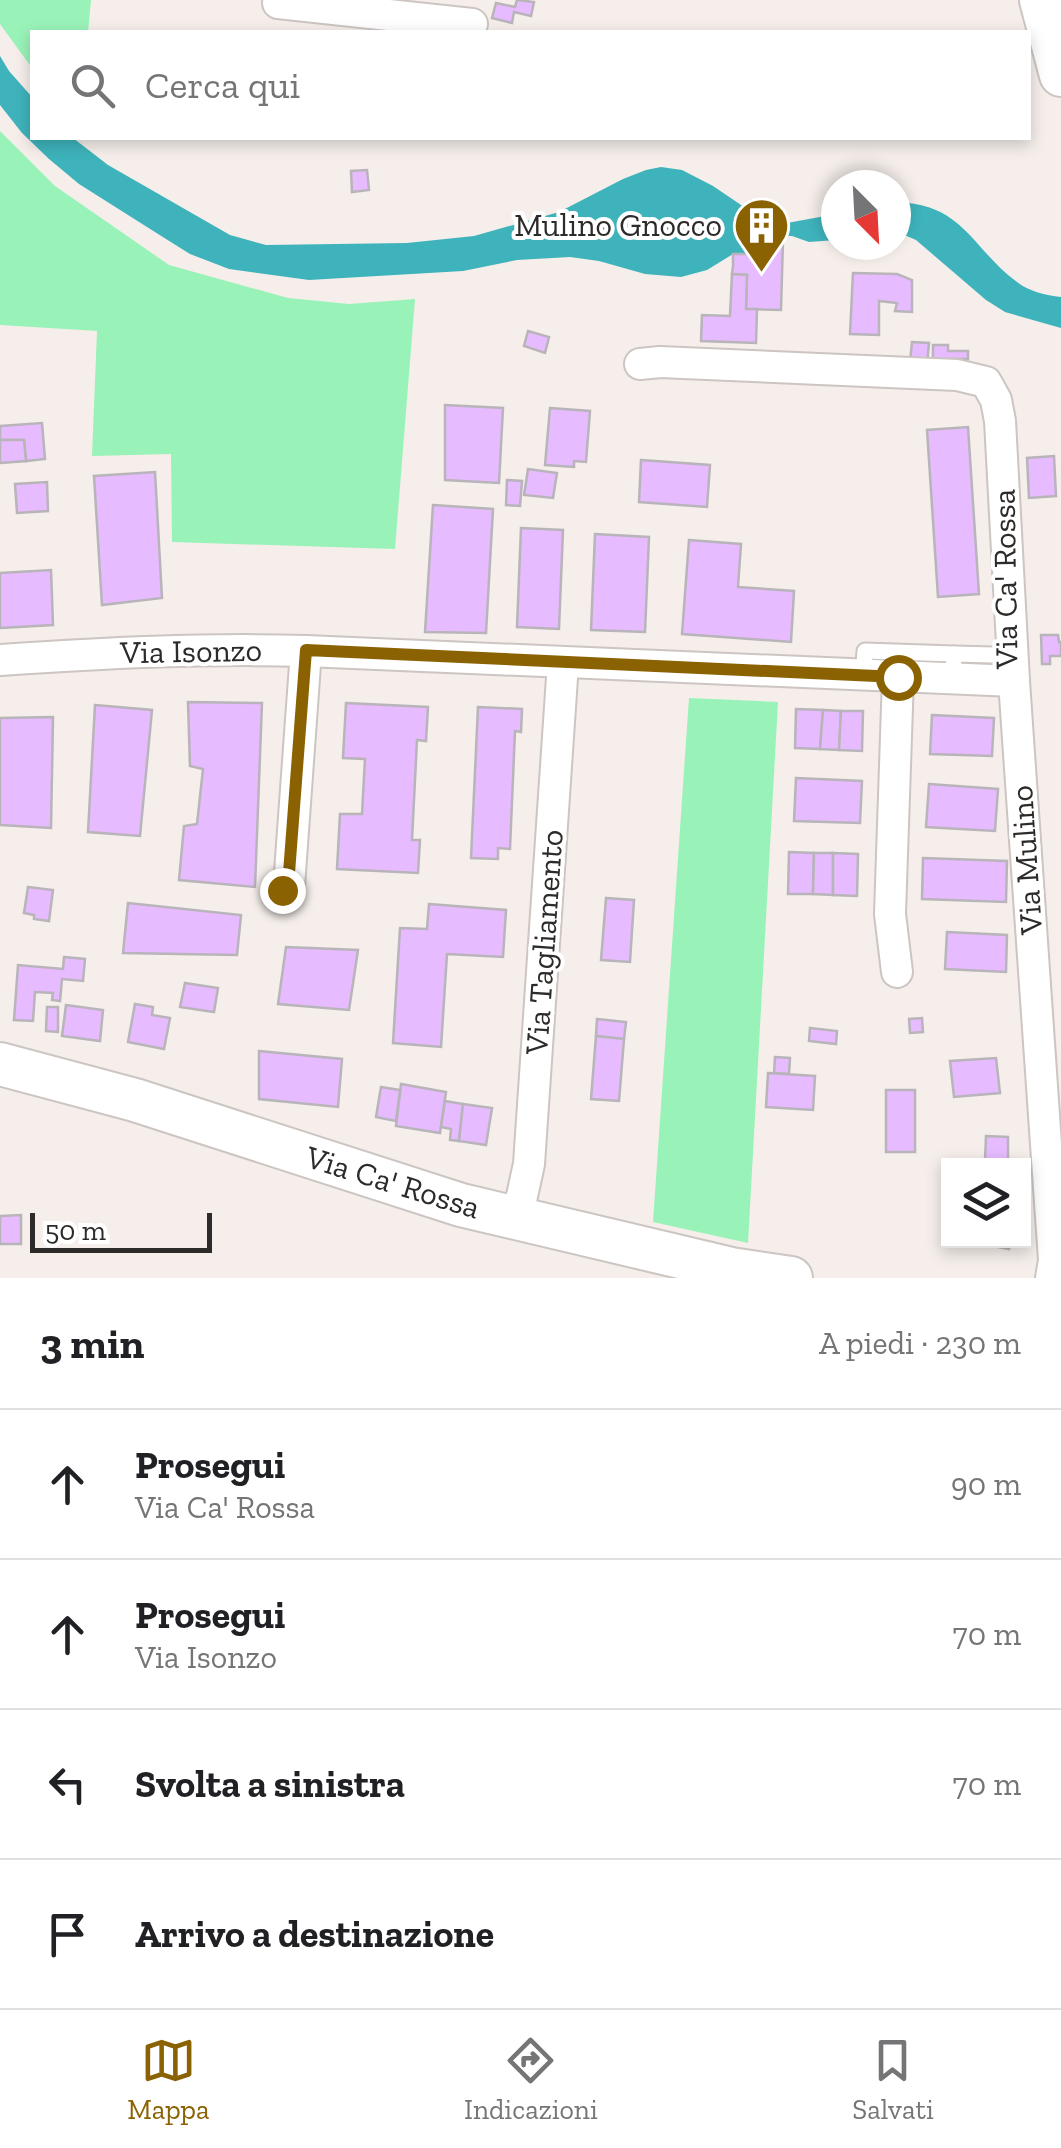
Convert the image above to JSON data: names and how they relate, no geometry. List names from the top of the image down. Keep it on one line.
{"streets":{"street":["Via Ca' Rossa","Via Isonzo","Via Mulino","Via Tagliamento"]},"crossings":[["Via Ca' Rossa","Via Isonzo"],["Via Ca' Rossa","Via Mulino"],["Via Ca' Rossa","Via Tagliamento"],["Via Isonzo","Via Tagliamento"]],"places":{"building":["Mulino Gnocco"]},"scale_bar":"50 m","north":"bottom right","page":{"search":"Cerca qui","scale":"50 m","heading":["3 min","A piedi · 230 m"],"list":[["Prosegui","Via Ca' Rossa","90 m"],["Prosegui","Via Isonzo","70 m"],["Svolta a sinistra","70 m"],"Arrivo a destinazione"],"nav":["Mappa","Indicazioni","Salvati"]}}
